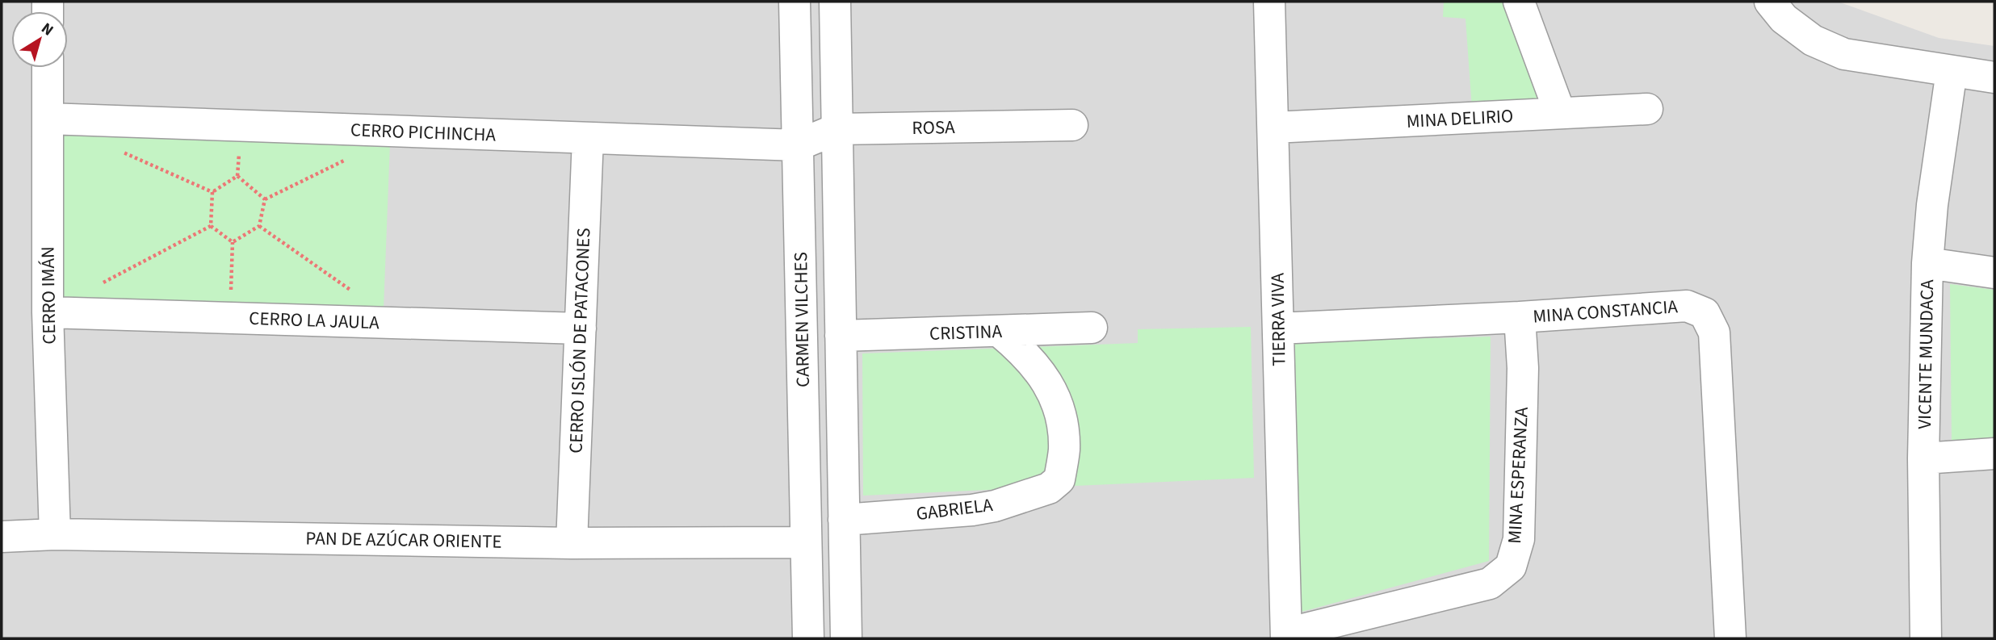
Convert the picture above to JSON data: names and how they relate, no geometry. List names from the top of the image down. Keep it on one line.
{"streets":{"street":["MINA DELIRIO","ROSA","CERRO PICHINCHA","CERRO IMÁN","MINA CONSTANCIA","CARMEN VILCHES","TIERRA VIVA","CERRO LA JAULA","CRISTINA","CERRO ISLÓN DE PATACONES","VICENTE MUNDACA","MINA ESPERANZA","GABRIELA","PAN DE AZÚCAR ORIENTE"]},"crossings":[["MINA DELIRIO","TIERRA VIVA"],["ROSA","CERRO PICHINCHA"],["ROSA","CARMEN VILCHES"],["CERRO PICHINCHA","CERRO IMÁN"],["CERRO PICHINCHA","CARMEN VILCHES"],["CERRO PICHINCHA","CERRO ISLÓN DE PATACONES"],["CERRO IMÁN","CERRO LA JAULA"],["CERRO IMÁN","PAN DE AZÚCAR ORIENTE"],["MINA CONSTANCIA","TIERRA VIVA"],["MINA CONSTANCIA","MINA ESPERANZA"],["CARMEN VILCHES","CRISTINA"],["CARMEN VILCHES","GABRIELA"],["CARMEN VILCHES","PAN DE AZÚCAR ORIENTE"],["TIERRA VIVA","MINA ESPERANZA"],["CERRO LA JAULA","CERRO ISLÓN DE PATACONES"],["CRISTINA","GABRIELA"],["CERRO ISLÓN DE PATACONES","PAN DE AZÚCAR ORIENTE"]],"north":"top right"}
